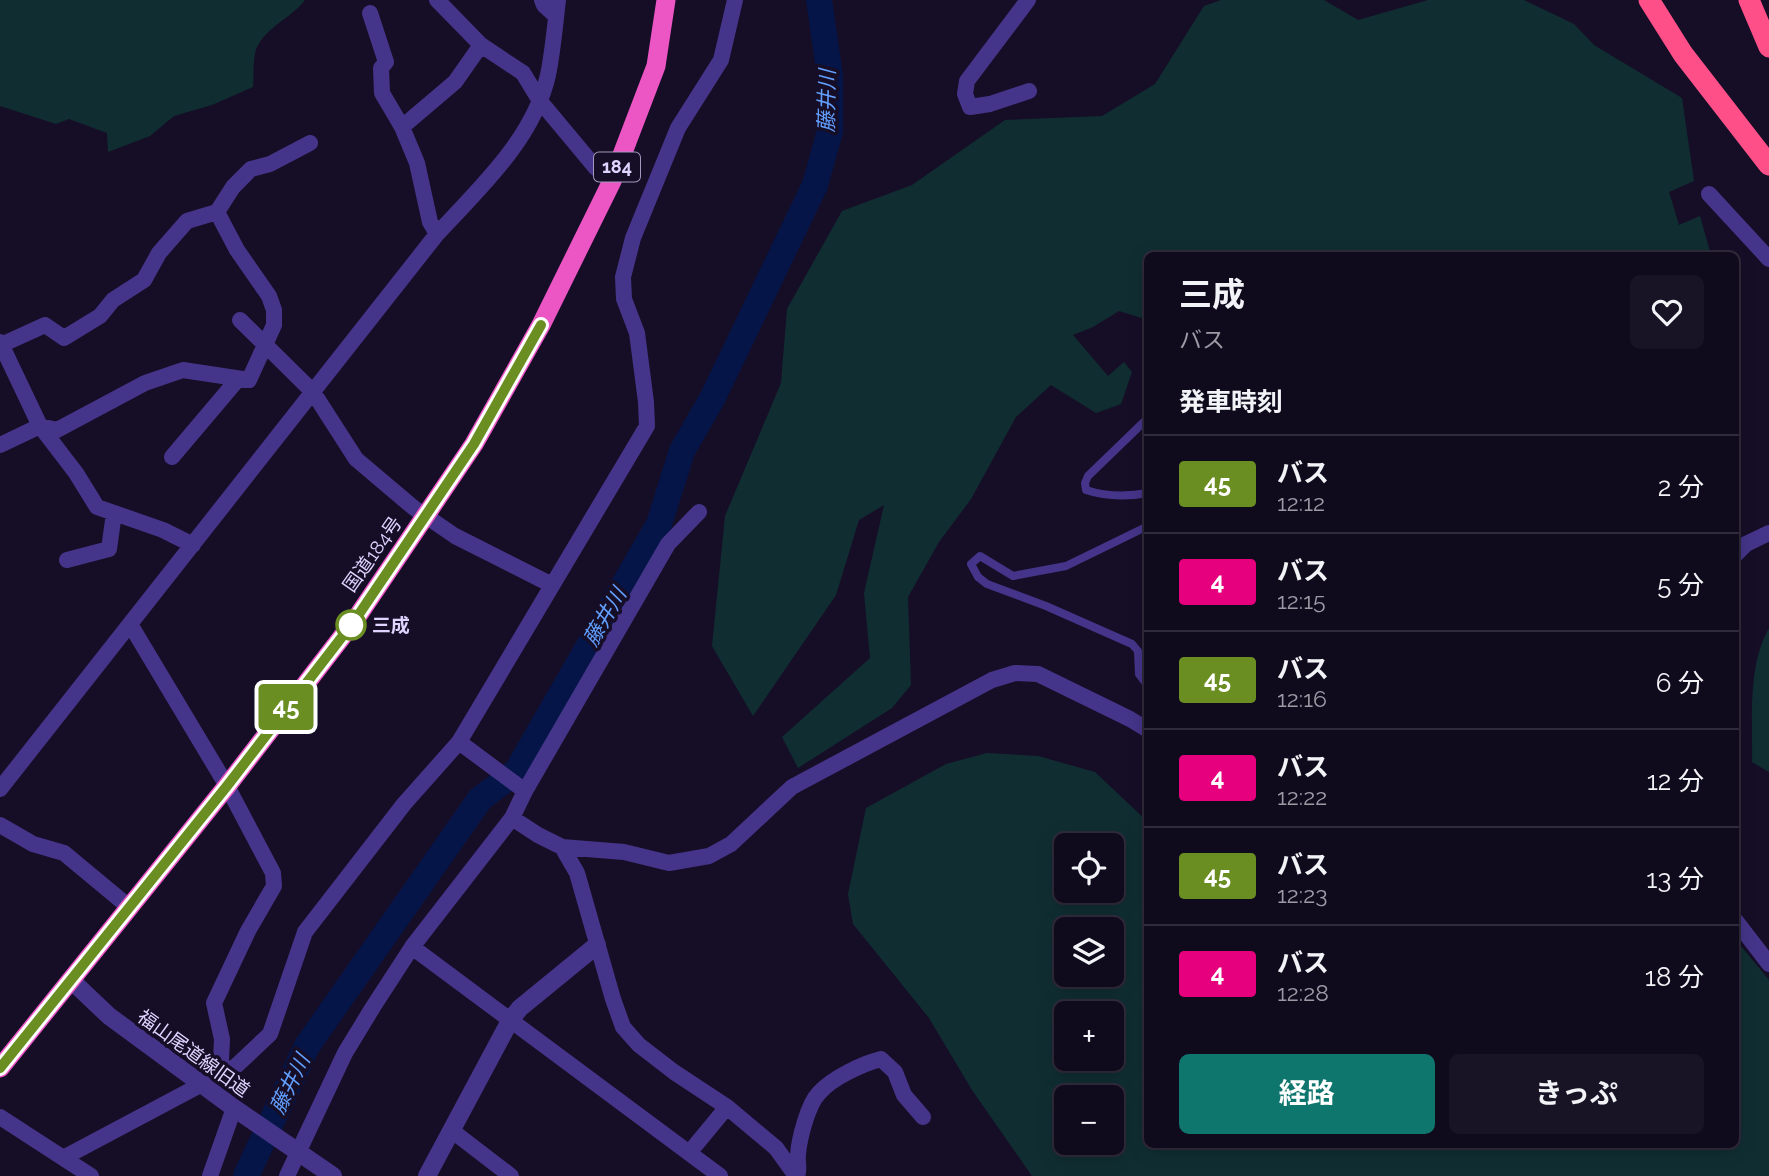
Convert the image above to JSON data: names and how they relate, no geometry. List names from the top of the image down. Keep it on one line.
{"streets":{"highway":["184","国道184号"],"street":["福山尾道線旧道"]},"crossings":[["国道184号","福山尾道線旧道"]],"water":["藤井川"],"places":["三成"],"lines":["bus line 45"],"page":{"on_map":"45","heading":[["三成","バス"],"発車時刻"],"list":[{"mark":"45","name":"バス","note":"12:12","value":"2 分"},{"mark":"4","name":"バス","note":"12:15","value":"5 分"},{"mark":"45","name":"バス","note":"12:16","value":"6 分"},{"mark":"4","name":"バス","note":"12:22","value":"12 分"},{"mark":"45","name":"バス","note":"12:23","value":"13 分"},{"mark":"4","name":"バス","note":"12:28","value":"18 分"}],"map_buttons":["+","−"],"buttons":["経路","きっぷ"]}}
